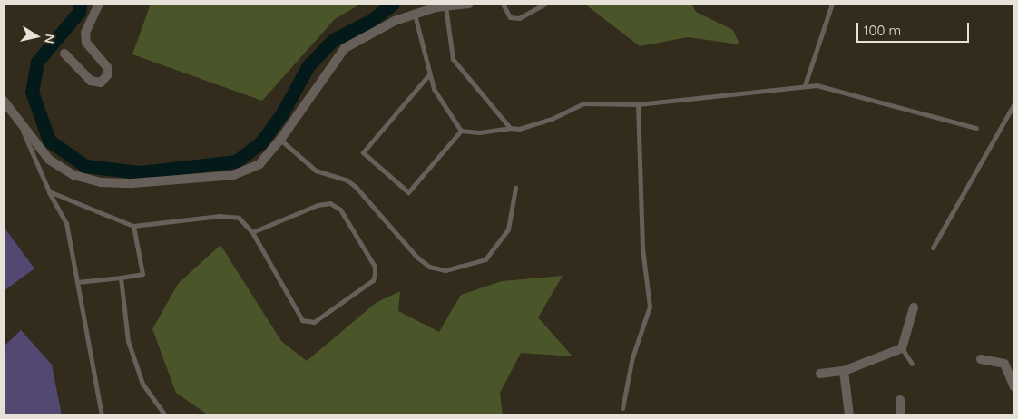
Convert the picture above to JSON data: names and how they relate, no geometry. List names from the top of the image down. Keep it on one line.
{"scale_bar":"100 m","north":"right"}
